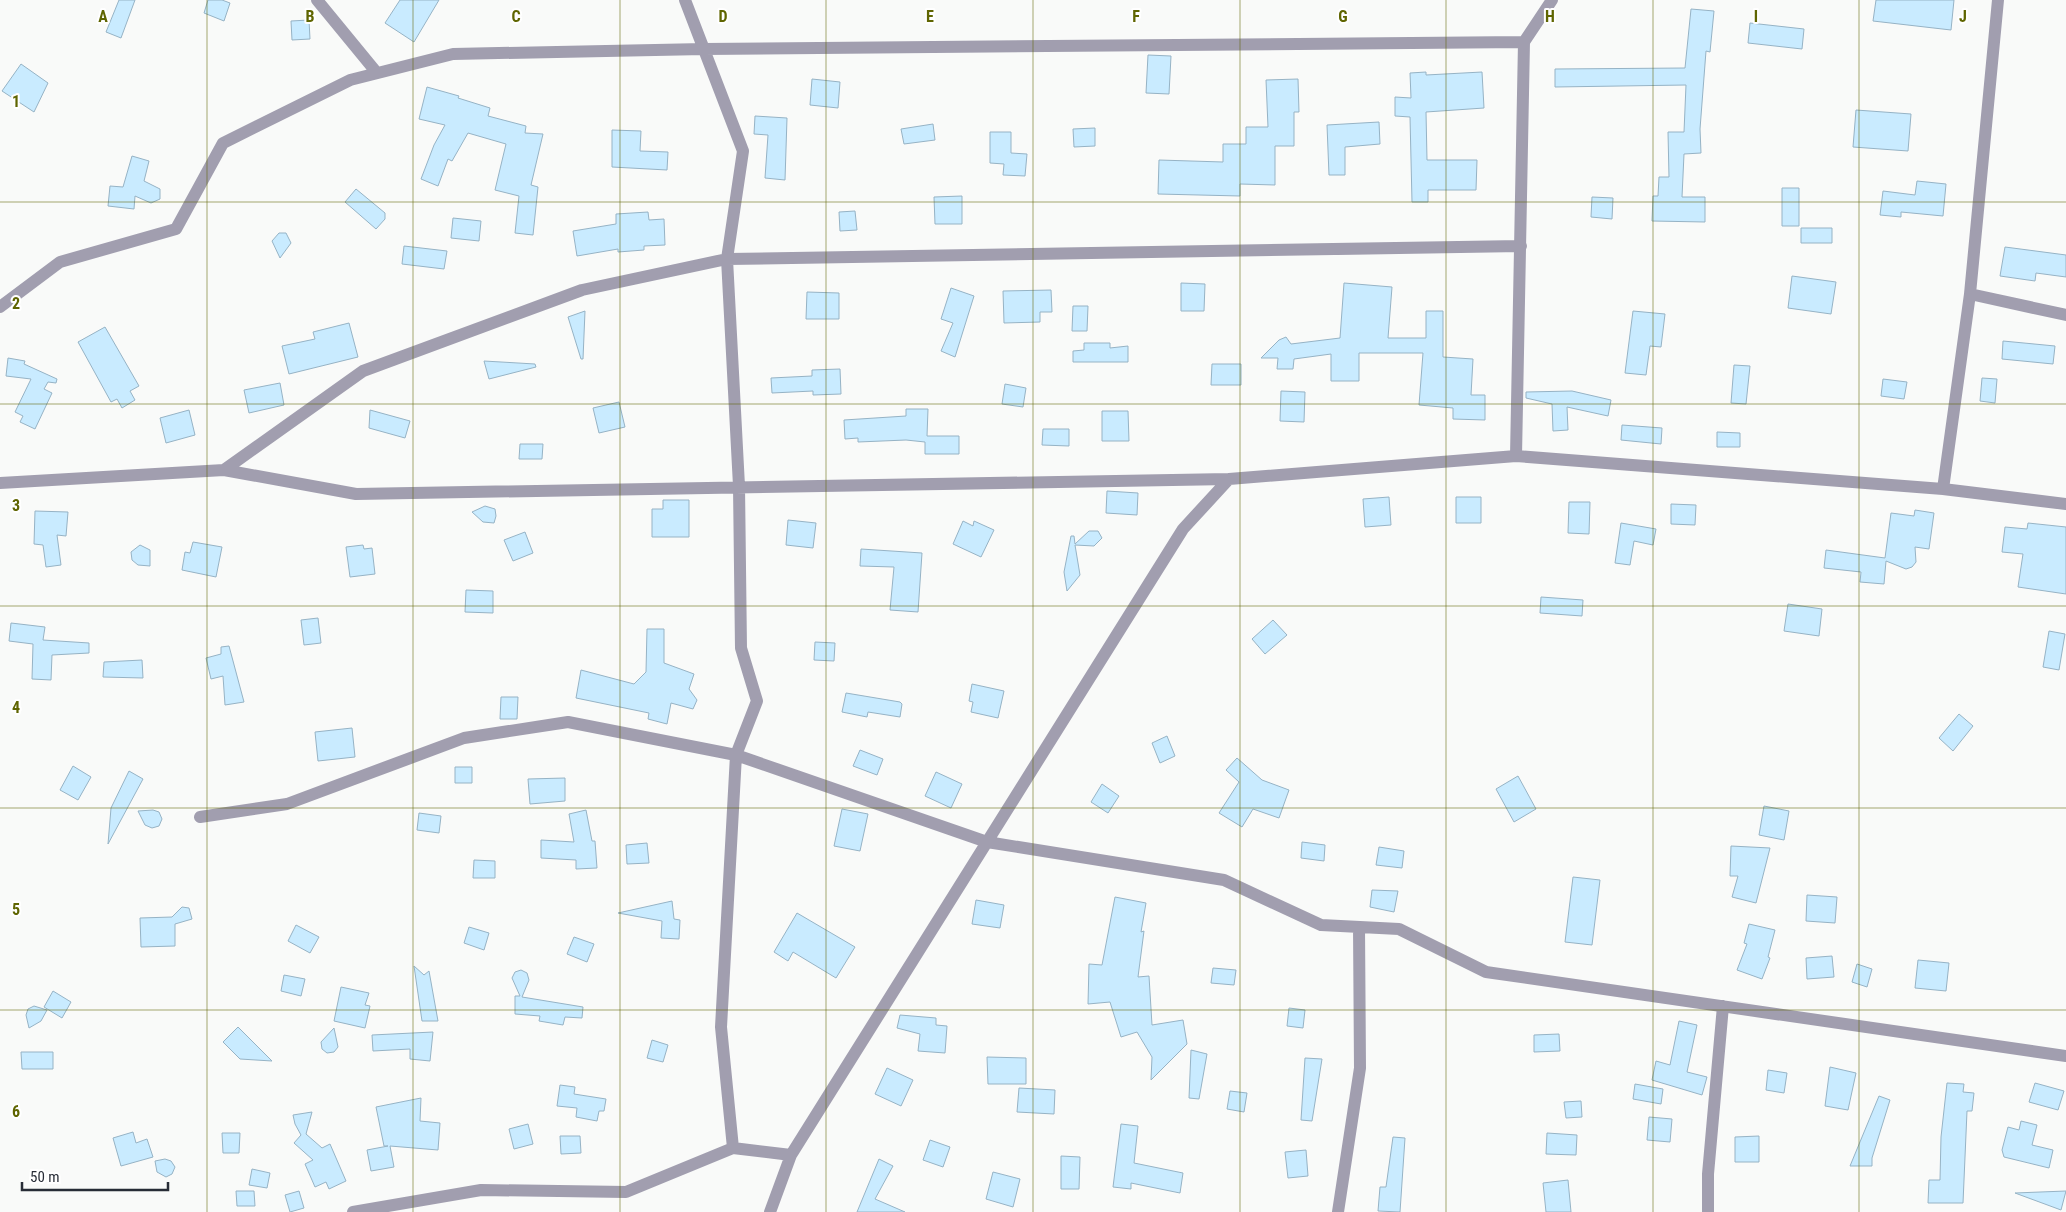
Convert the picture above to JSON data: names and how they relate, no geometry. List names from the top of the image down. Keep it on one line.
{"scale_bar":"50 m","grid":{"columns":["A","B","C","D","E","F","G","H","I","J"],"rows":["1","2","3","4","5","6"]}}
